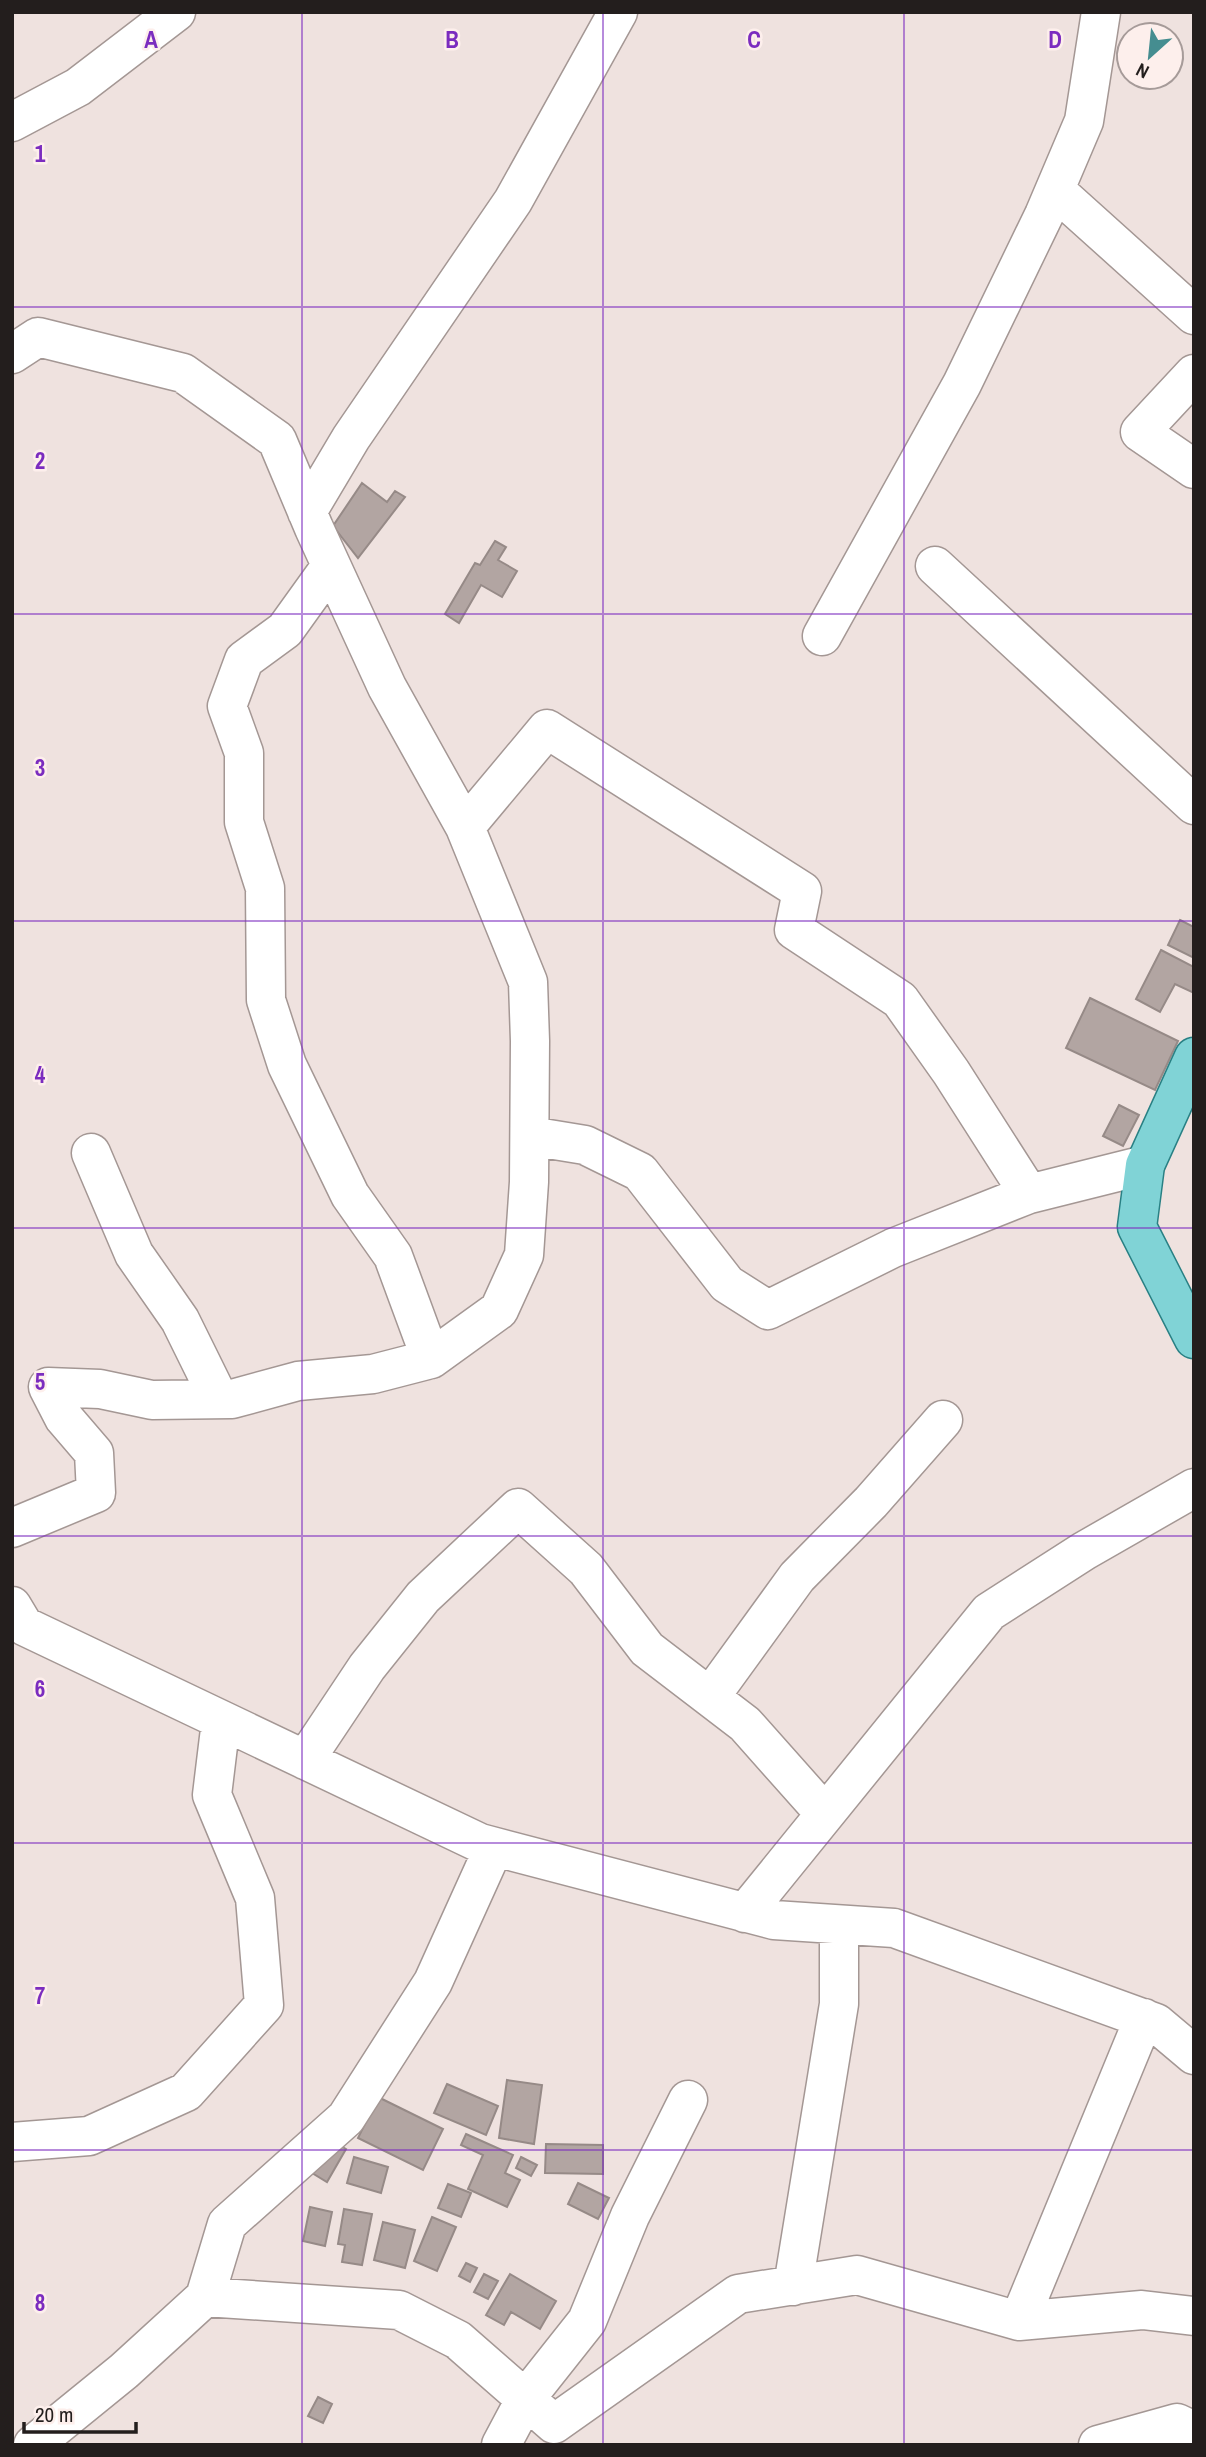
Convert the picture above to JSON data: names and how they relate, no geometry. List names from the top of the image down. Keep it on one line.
{"scale_bar":"20 m","north":"bottom left","grid":{"columns":["A","B","C","D"],"rows":["1","2","3","4","5","6","7","8"]}}
